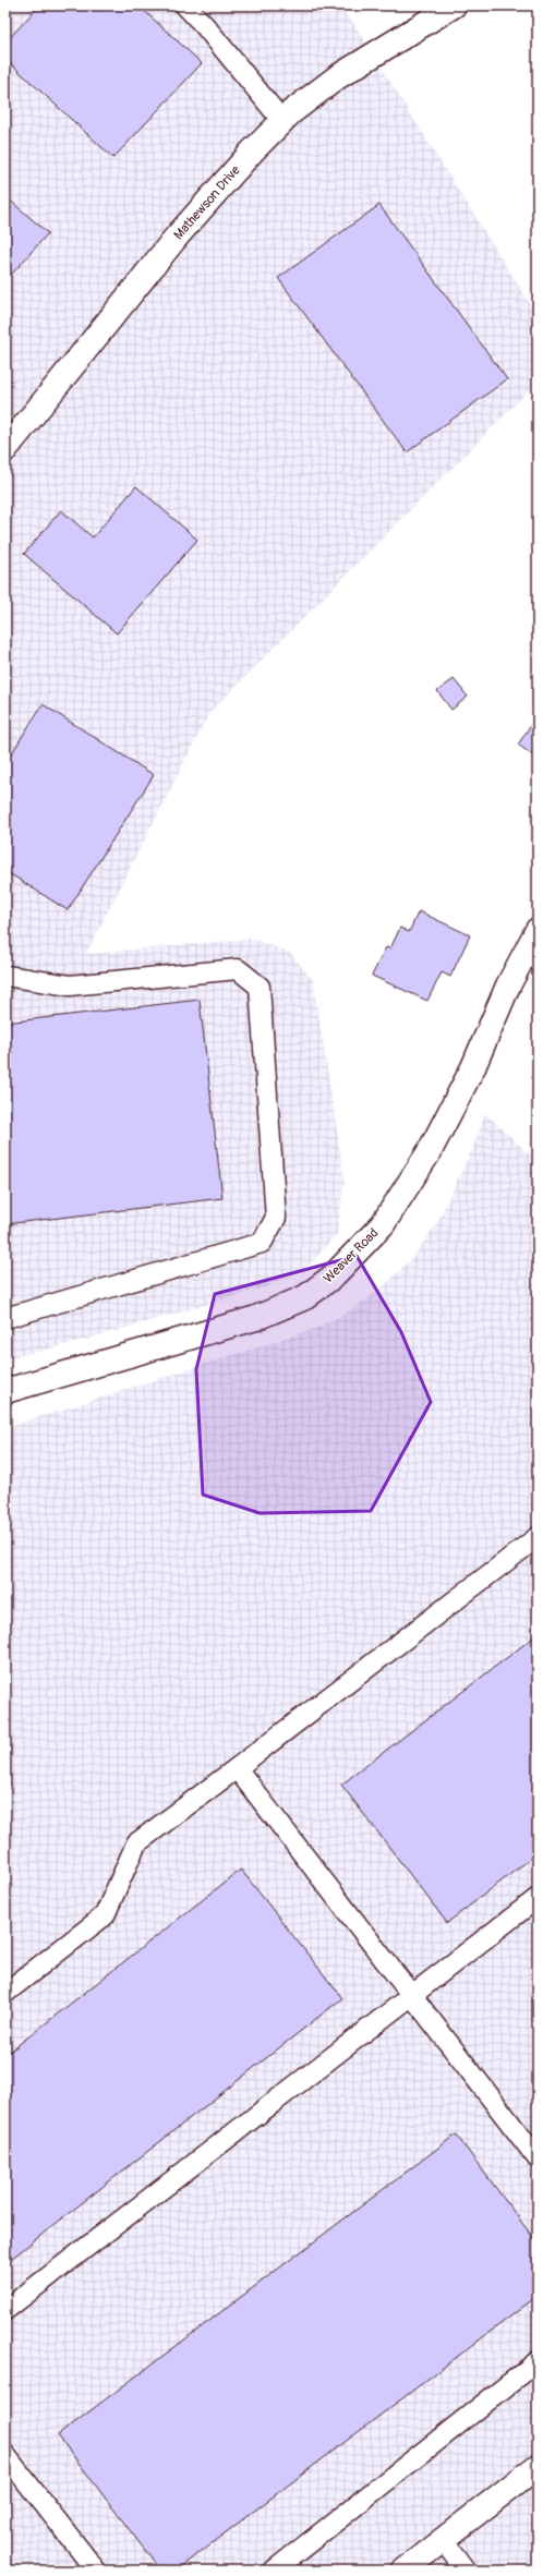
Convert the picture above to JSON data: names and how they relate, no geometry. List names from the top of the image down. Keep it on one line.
{"streets":{"street":["Mathewson Drive","Weaver Road"]}}
